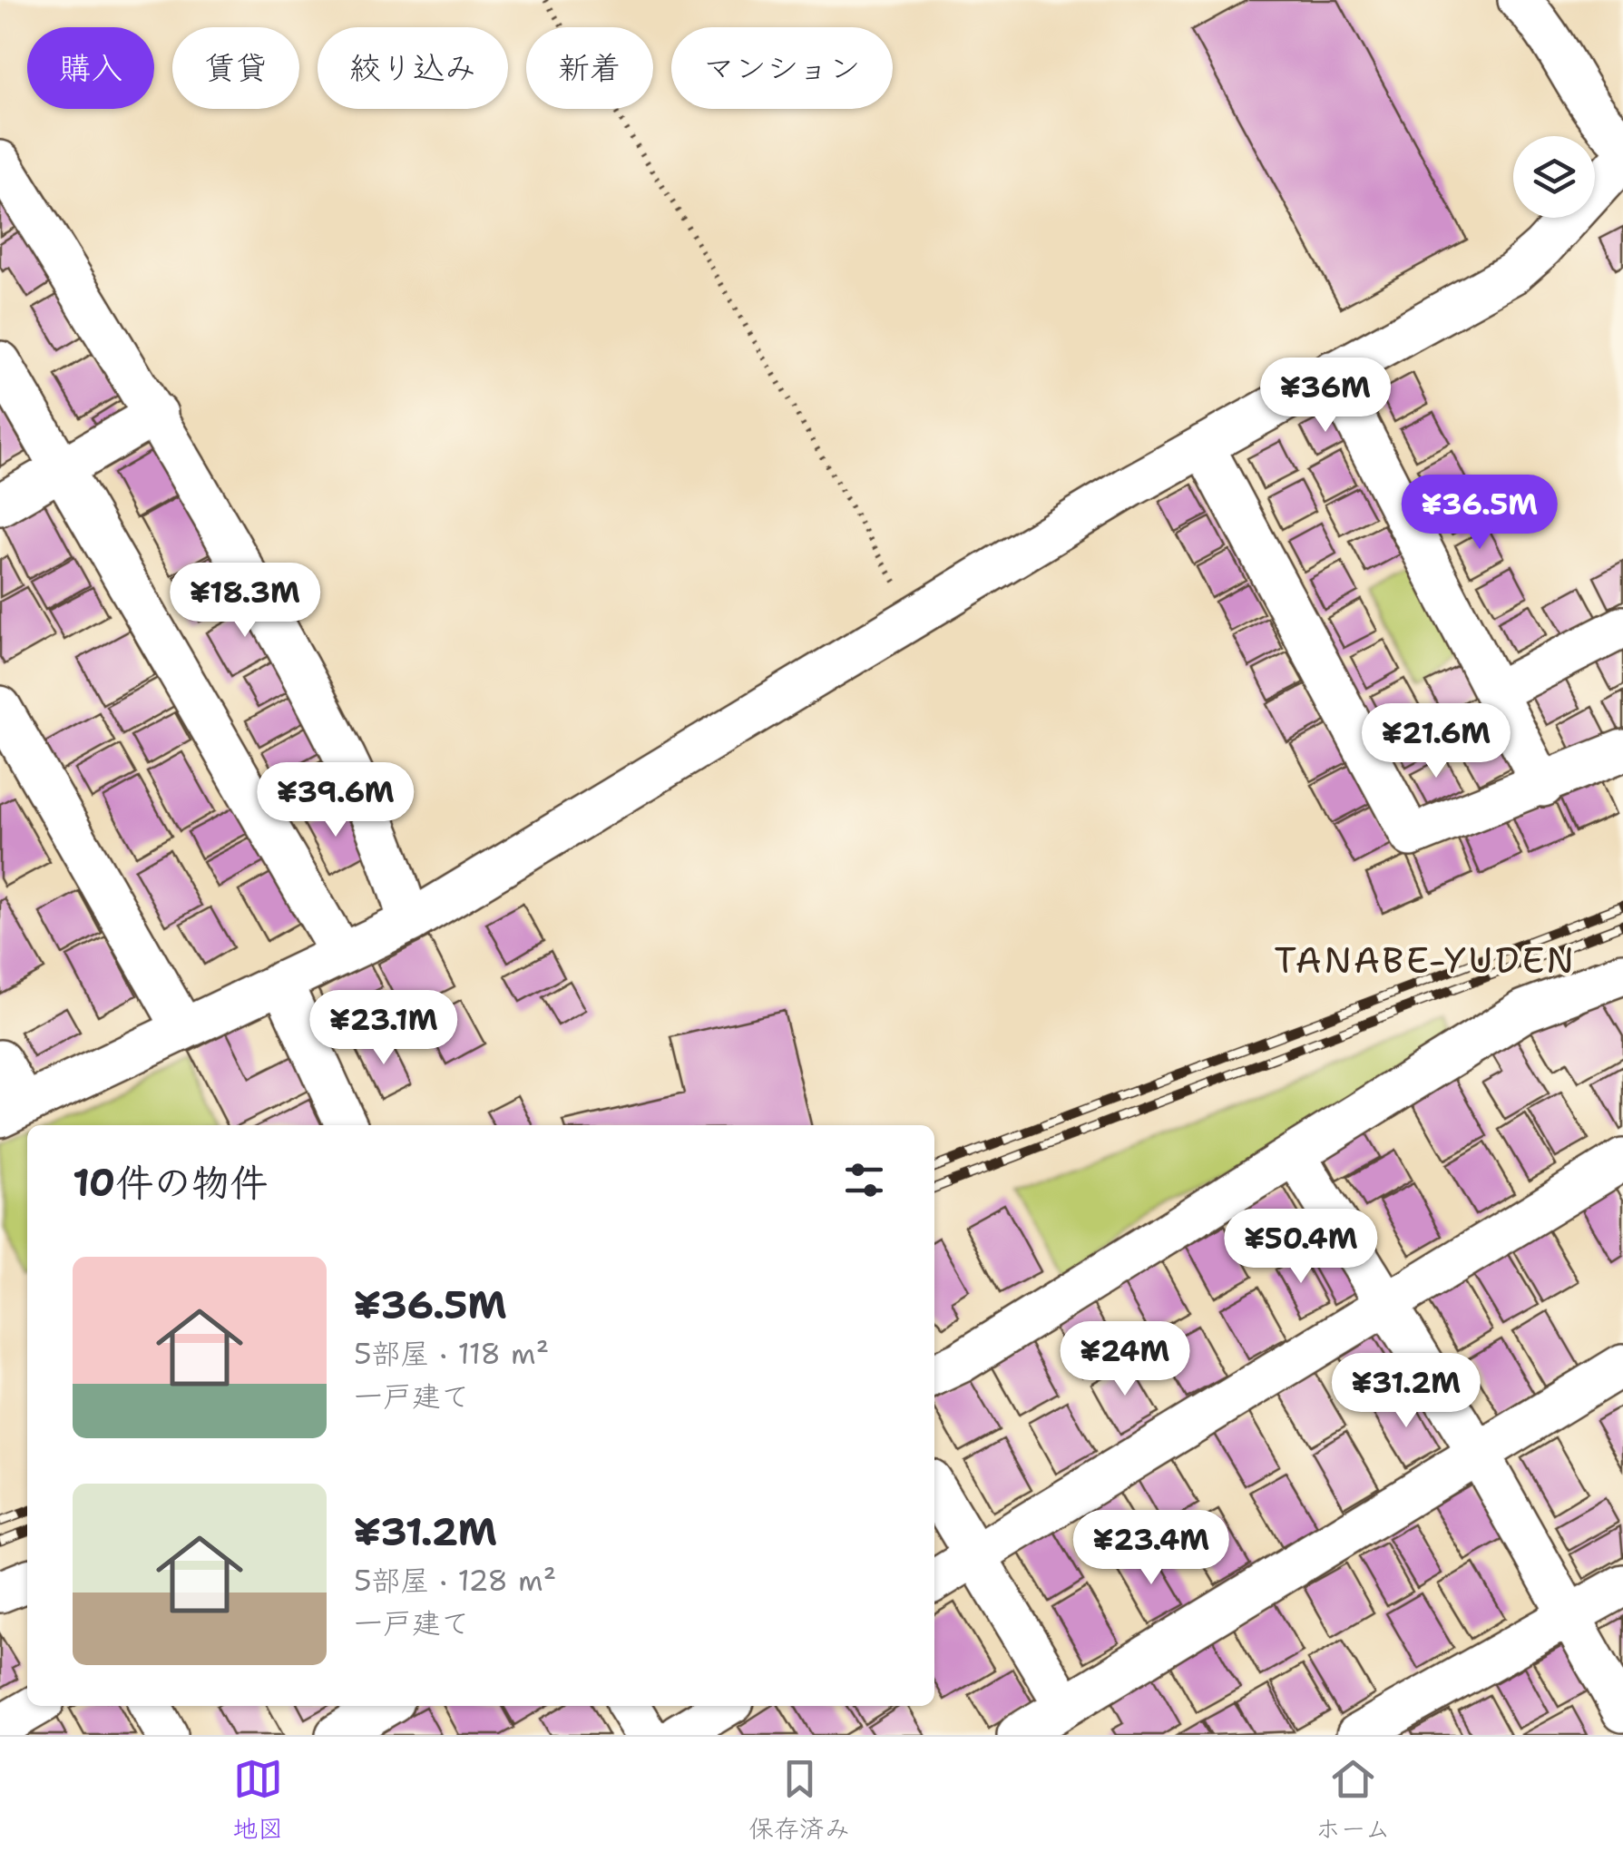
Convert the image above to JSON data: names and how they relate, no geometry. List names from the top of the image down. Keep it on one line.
{"districts":["TANABE-YUDEN"],"page":{"chip":["購入","賃貸","絞り込み","新着","マンション"],"price":["¥36M","¥36.5M","¥18.3M","¥21.6M","¥39.6M","¥23.1M","¥50.4M","¥24M","¥31.2M","¥23.4M"],"heading":"10件の物件","list":[{"name":"¥36.5M","note":"5部屋 · 118 m² · 一戸建て"},{"name":"¥31.2M","note":"5部屋 · 128 m² · 一戸建て"}],"tabs":["地図","保存済み","ホーム"]}}
